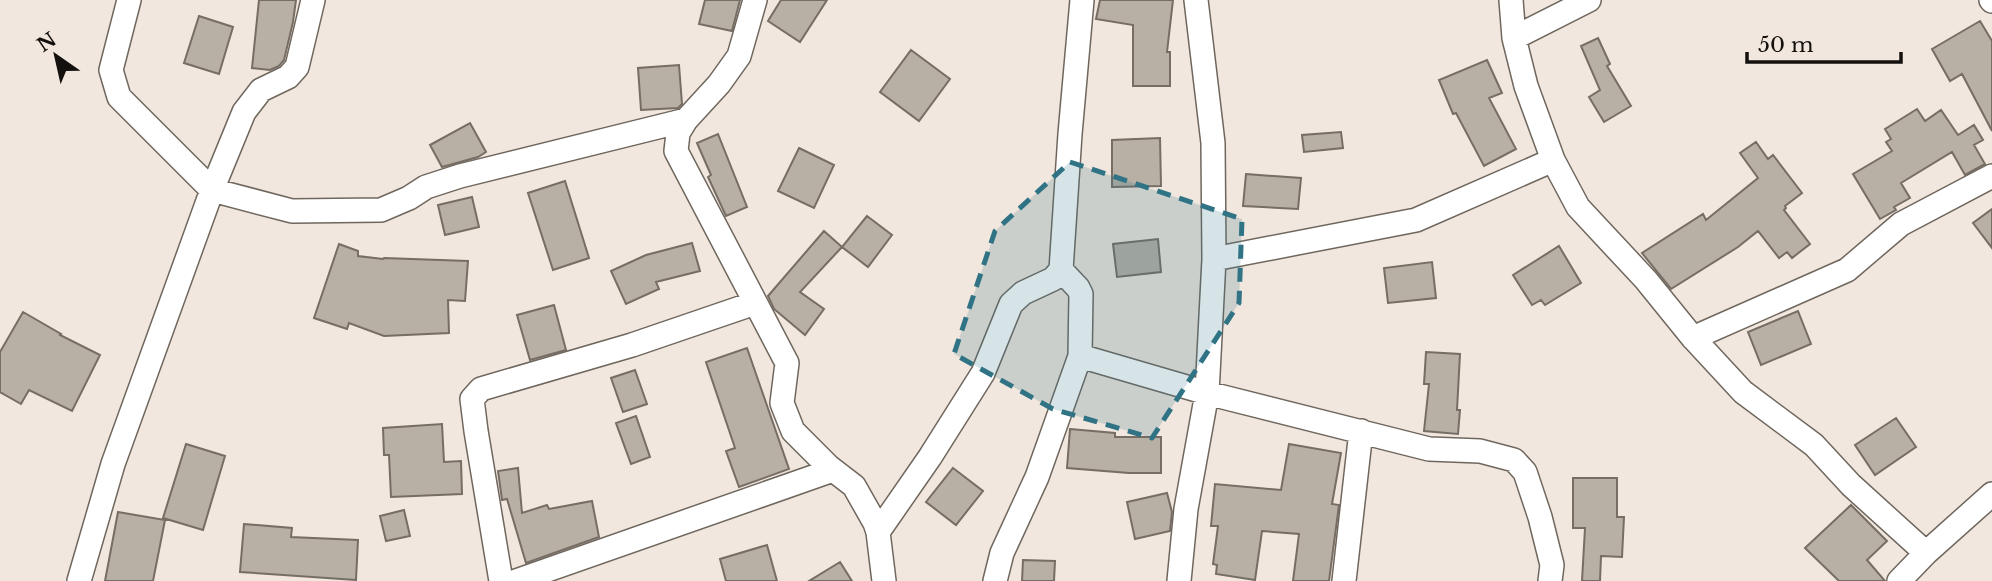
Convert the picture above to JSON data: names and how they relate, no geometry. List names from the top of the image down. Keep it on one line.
{"scale_bar":"50 m","north":"top left"}
